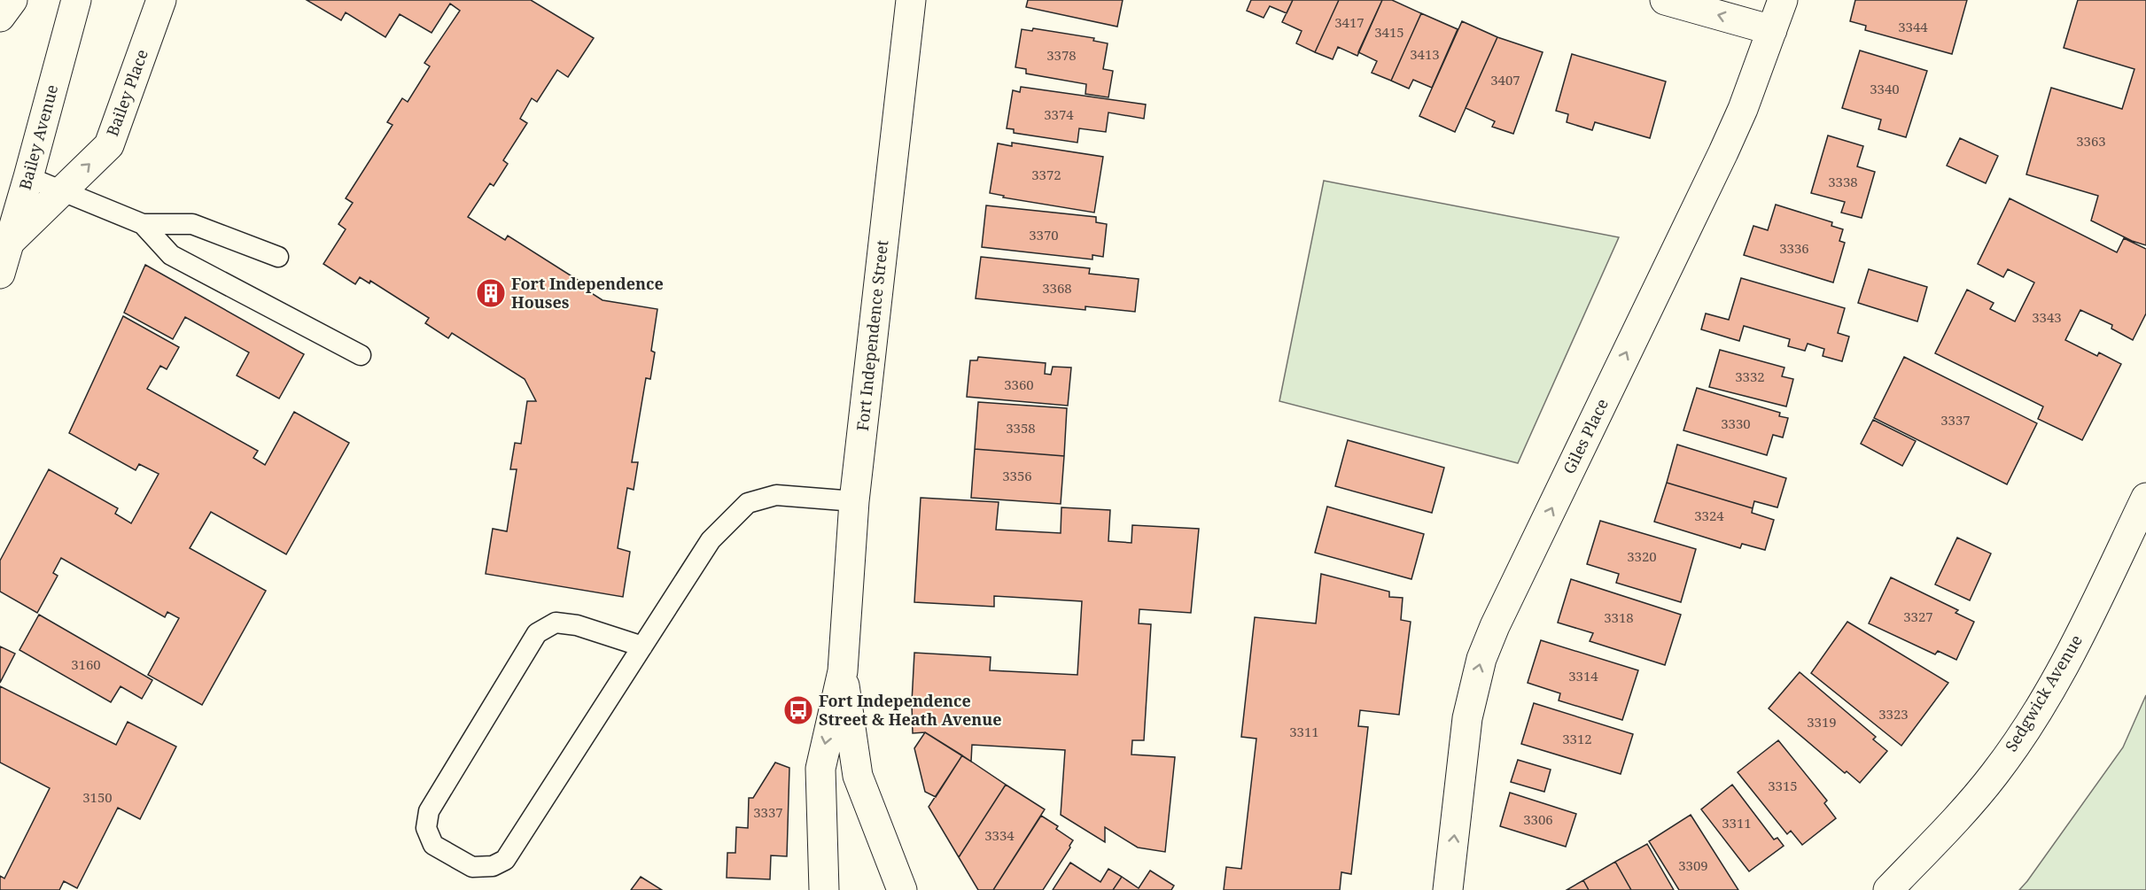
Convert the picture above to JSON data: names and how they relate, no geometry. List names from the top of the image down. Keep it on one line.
{"streets":{"street":["Bailey Place","Bailey Avenue","Fort Independence Street","Giles Place","Sedgwick Avenue"]},"crossings":[["Bailey Place","Bailey Avenue"]],"one_way":["Bailey Place","Giles Place"],"places":{"building":["Fort Independence Houses"],"bus stop":["Fort Independence Street & Heath Avenue"]},"house_numbers":["3417","3344","3415","3413","3378","3407","3340","3374","3363","3372","3338","3370","3336","3368","3343","3332","3360","3337","3330","3358","3356","3324","3320","3327","3318","3160","3314","3323","3319","3311","3312","3315","3150","3337","3306","3311","3334","3309"]}
